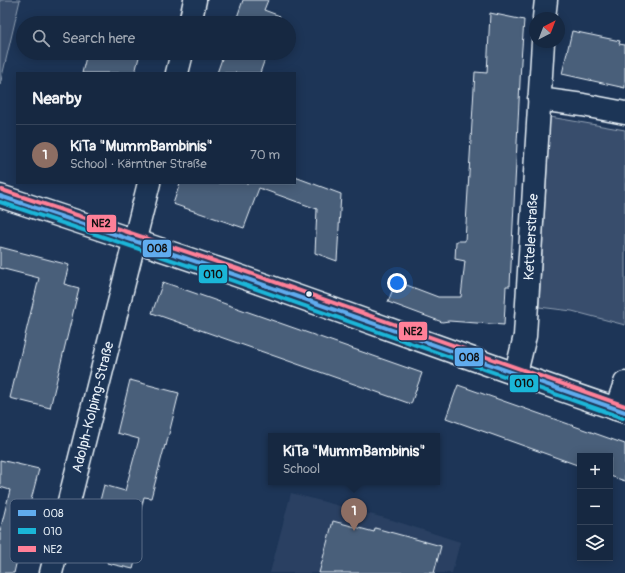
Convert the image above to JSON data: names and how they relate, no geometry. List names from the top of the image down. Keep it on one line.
{"streets":{"street":["Kettelerstraße","Adolph-Kolping-Straße"]},"lines":["transit line NE2","transit line 008","transit line 010"],"legend":["008","010","NE2"],"north":"top right","page":{"search":"Search here","heading":"Nearby","list":[{"mark":"1","name":"KiTa \"MummBambinis\"","note":"School · Kärntner Straße","value":"70 m"}],"popup":["KiTa \"MummBambinis\"","School"],"map_buttons":["+","−"],"pins":"1"}}
